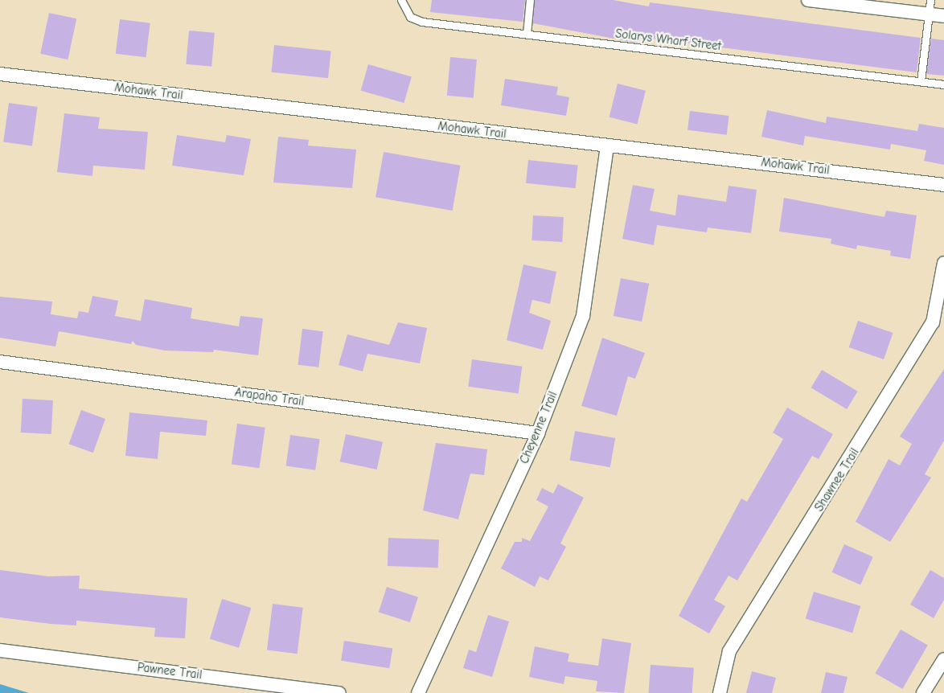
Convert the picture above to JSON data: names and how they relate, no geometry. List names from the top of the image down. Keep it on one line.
{"streets":{"street":["Mohawk Trail","Arapaho Trail","Cheyenne Trail","Shawnee Trail","Pawnee Trail"],"lane":["Solarys Wharf Street"]},"crossings":[["Mohawk Trail","Cheyenne Trail"],["Arapaho Trail","Cheyenne Trail"]]}
